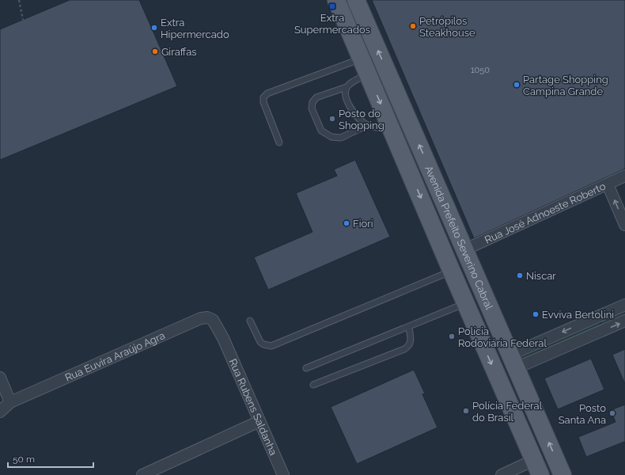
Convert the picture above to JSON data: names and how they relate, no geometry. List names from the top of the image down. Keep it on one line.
{"streets":{"main road":["Avenida Prefeito Severino Cabral"],"street":["Rua José Adnoeste Roberto","Rua Euvira Araújo Agra","Rua Rubens Saldanha"]},"crossings":[["Rua José Adnoeste Roberto","Avenida Prefeito Severino Cabral"],["Rua Euvira Araújo Agra","Rua Rubens Saldanha"]],"places":{"transit":["Extra Supermercados"],"other":["Petrópilos Steakhouse","Extra Hipermercado","Giraffas","Partage Shopping Campina Grande","Posto do Shopping","Fiori","Niscar","Evviva Bertolini","Polícia Rodoviária Federal","Polícia Federal do Brasil","Posto Santa Ana"]},"house_numbers":["1050"],"scale_bar":"50 m"}
